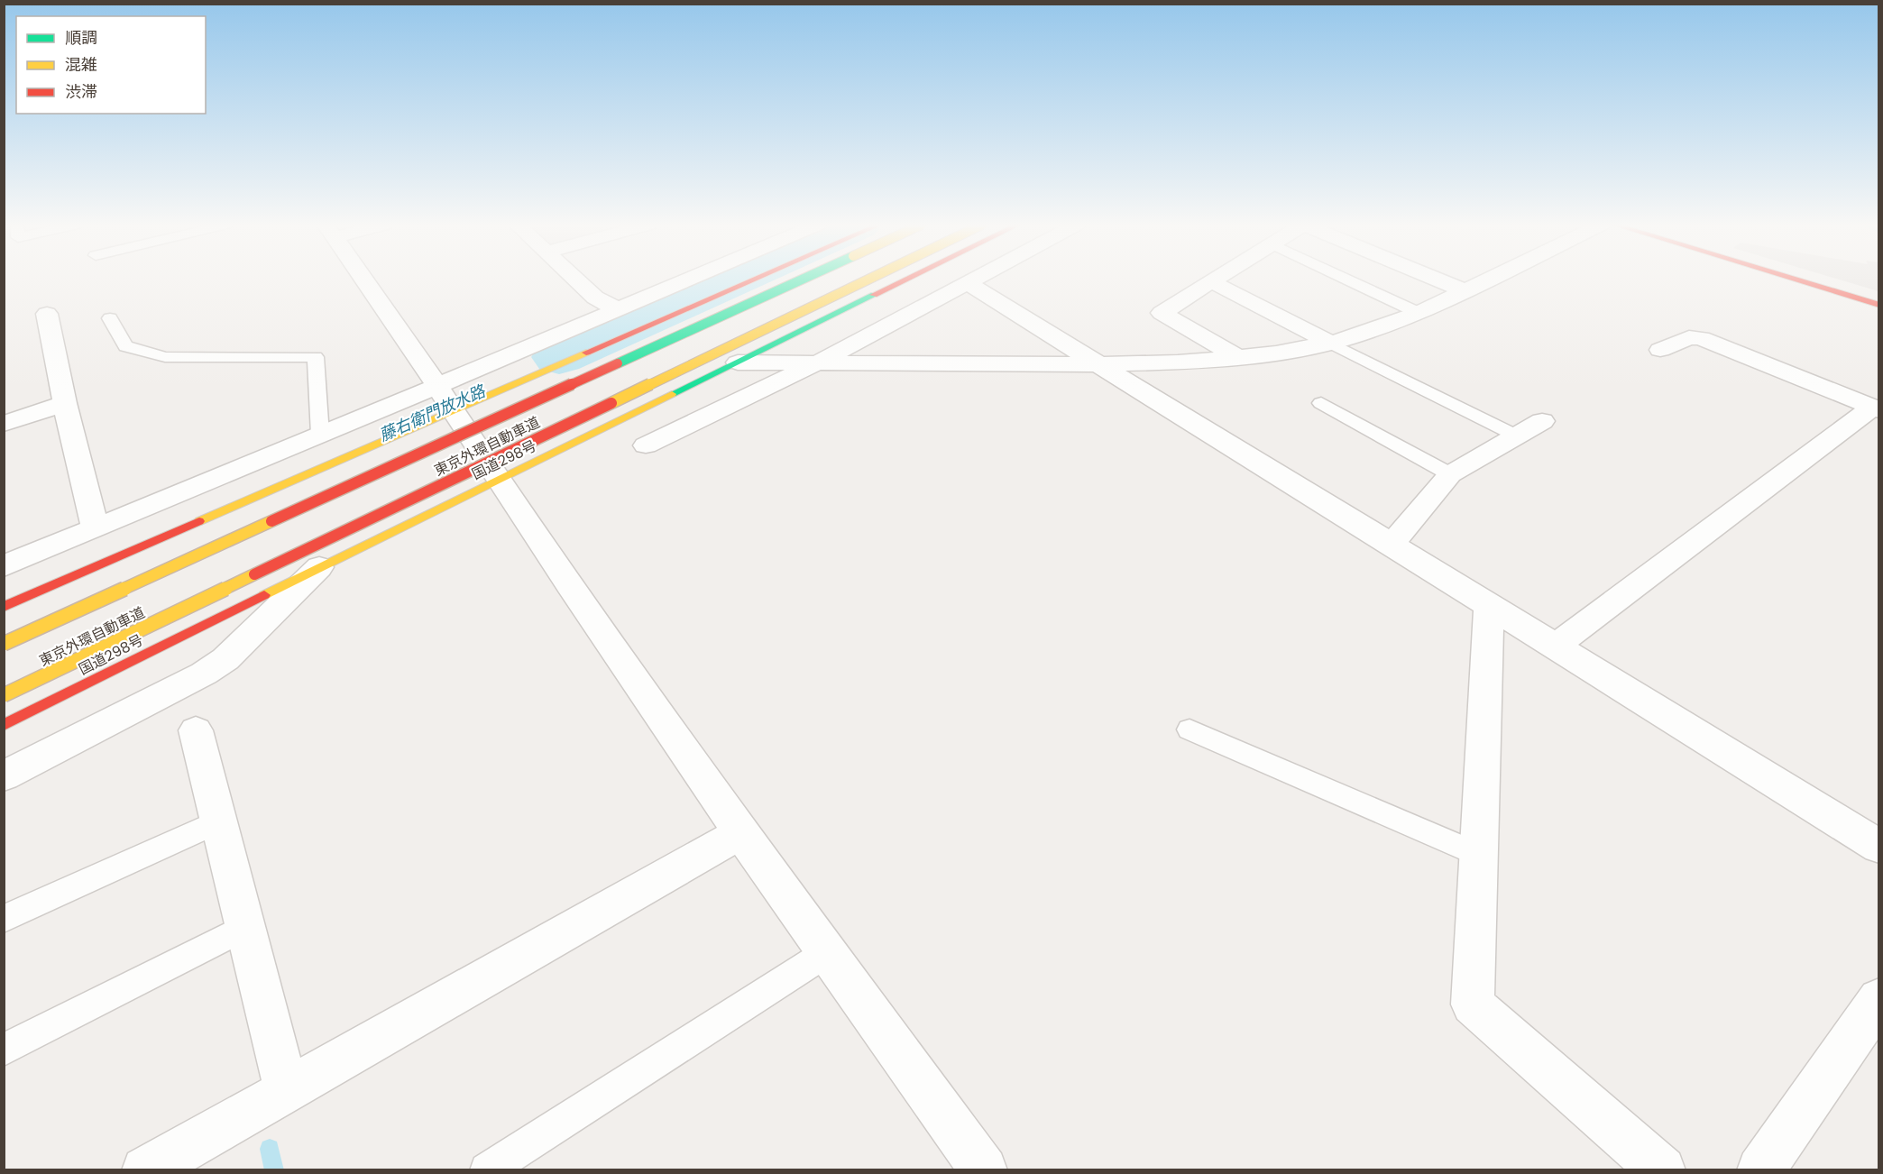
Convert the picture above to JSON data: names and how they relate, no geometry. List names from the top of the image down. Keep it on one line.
{"streets":{"main road":["東京外環自動車道","国道298号"]},"water":["藤右衛門放水路"],"legend":["順調","混雑","渋滞"]}
